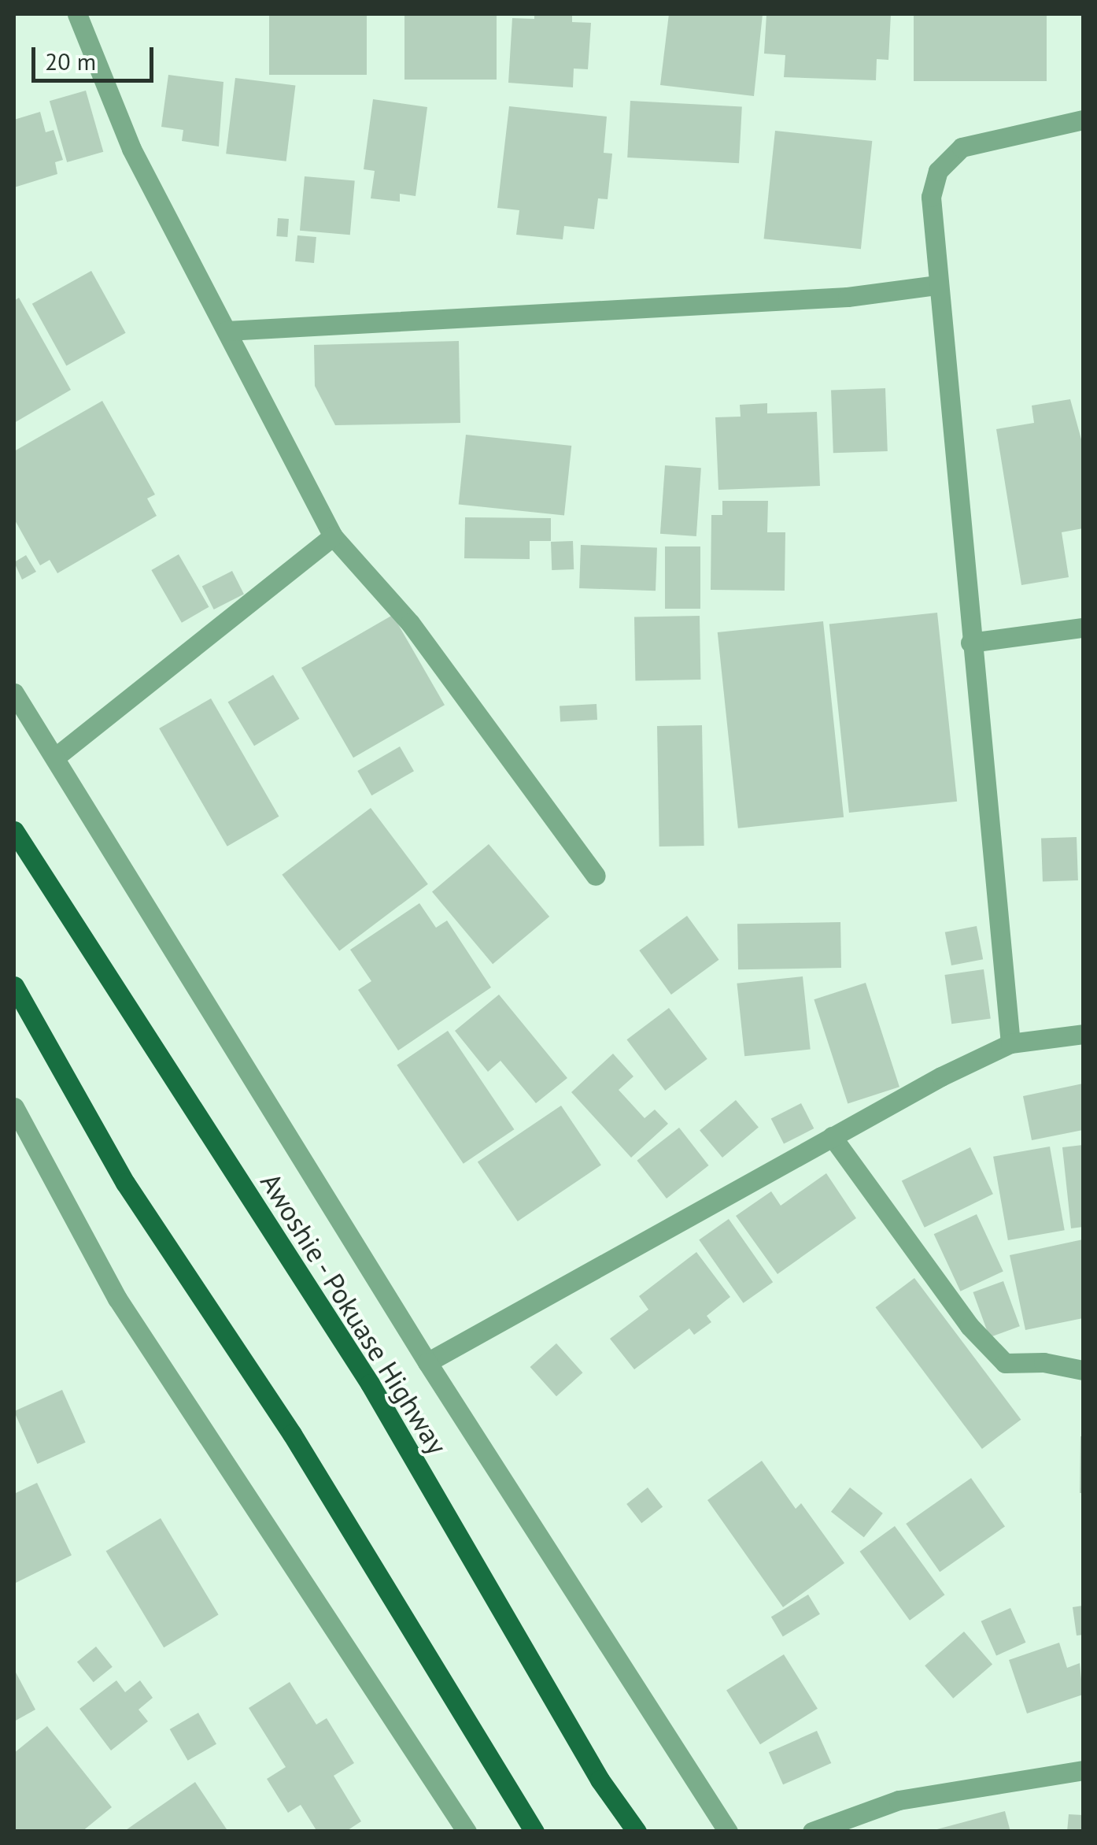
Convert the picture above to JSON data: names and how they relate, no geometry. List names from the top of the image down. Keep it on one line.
{"streets":{"main road":["Awoshie - Pokuase Highway"]},"scale_bar":"20 m"}
